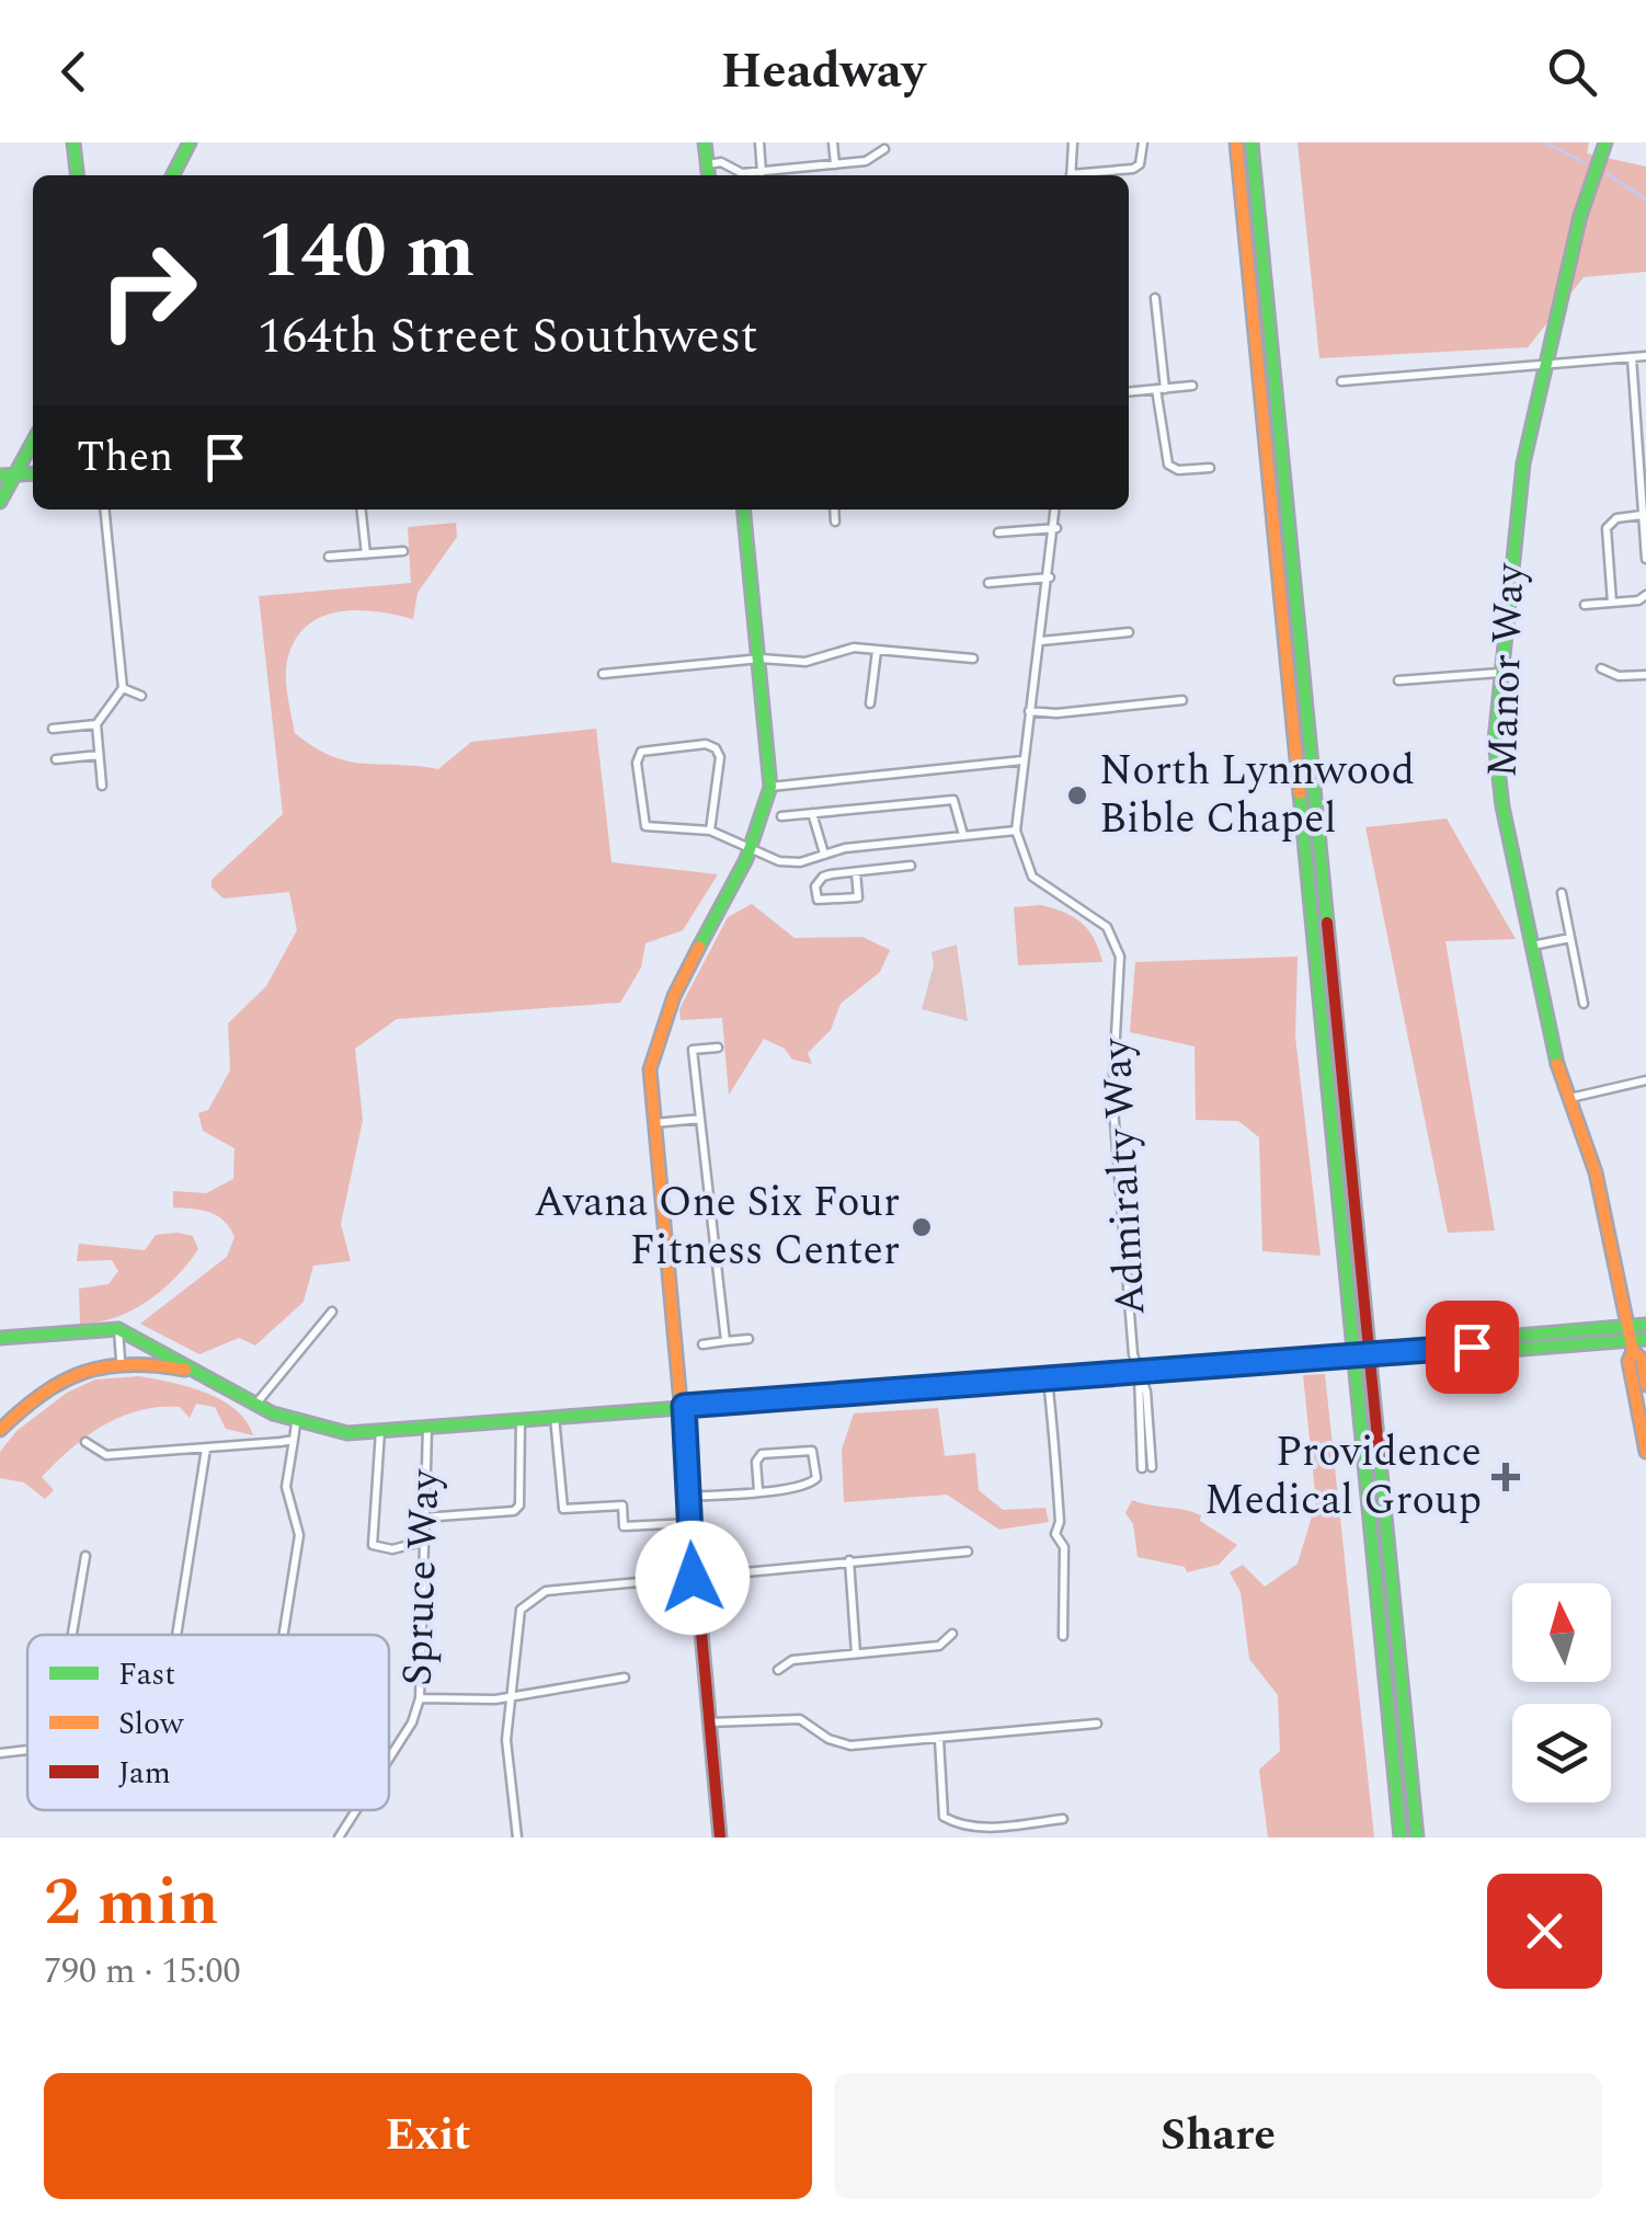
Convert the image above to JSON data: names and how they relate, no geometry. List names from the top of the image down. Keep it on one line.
{"streets":{"main road":["Manor Way"],"street":["Admiralty Way","Spruce Way"]},"places":{"other":["North Lynnwood Bible Chapel","Avana One Six Four Fitness Center"],"health":["Providence Medical Group"]},"legend":["Fast","Slow","Jam"],"north":"top","page":{"header":"Headway","turn":["140 m","164th Street Southwest"],"then":"Then","heading":["2 min","790 m · 15:00"],"buttons":["Exit","Share"]}}
